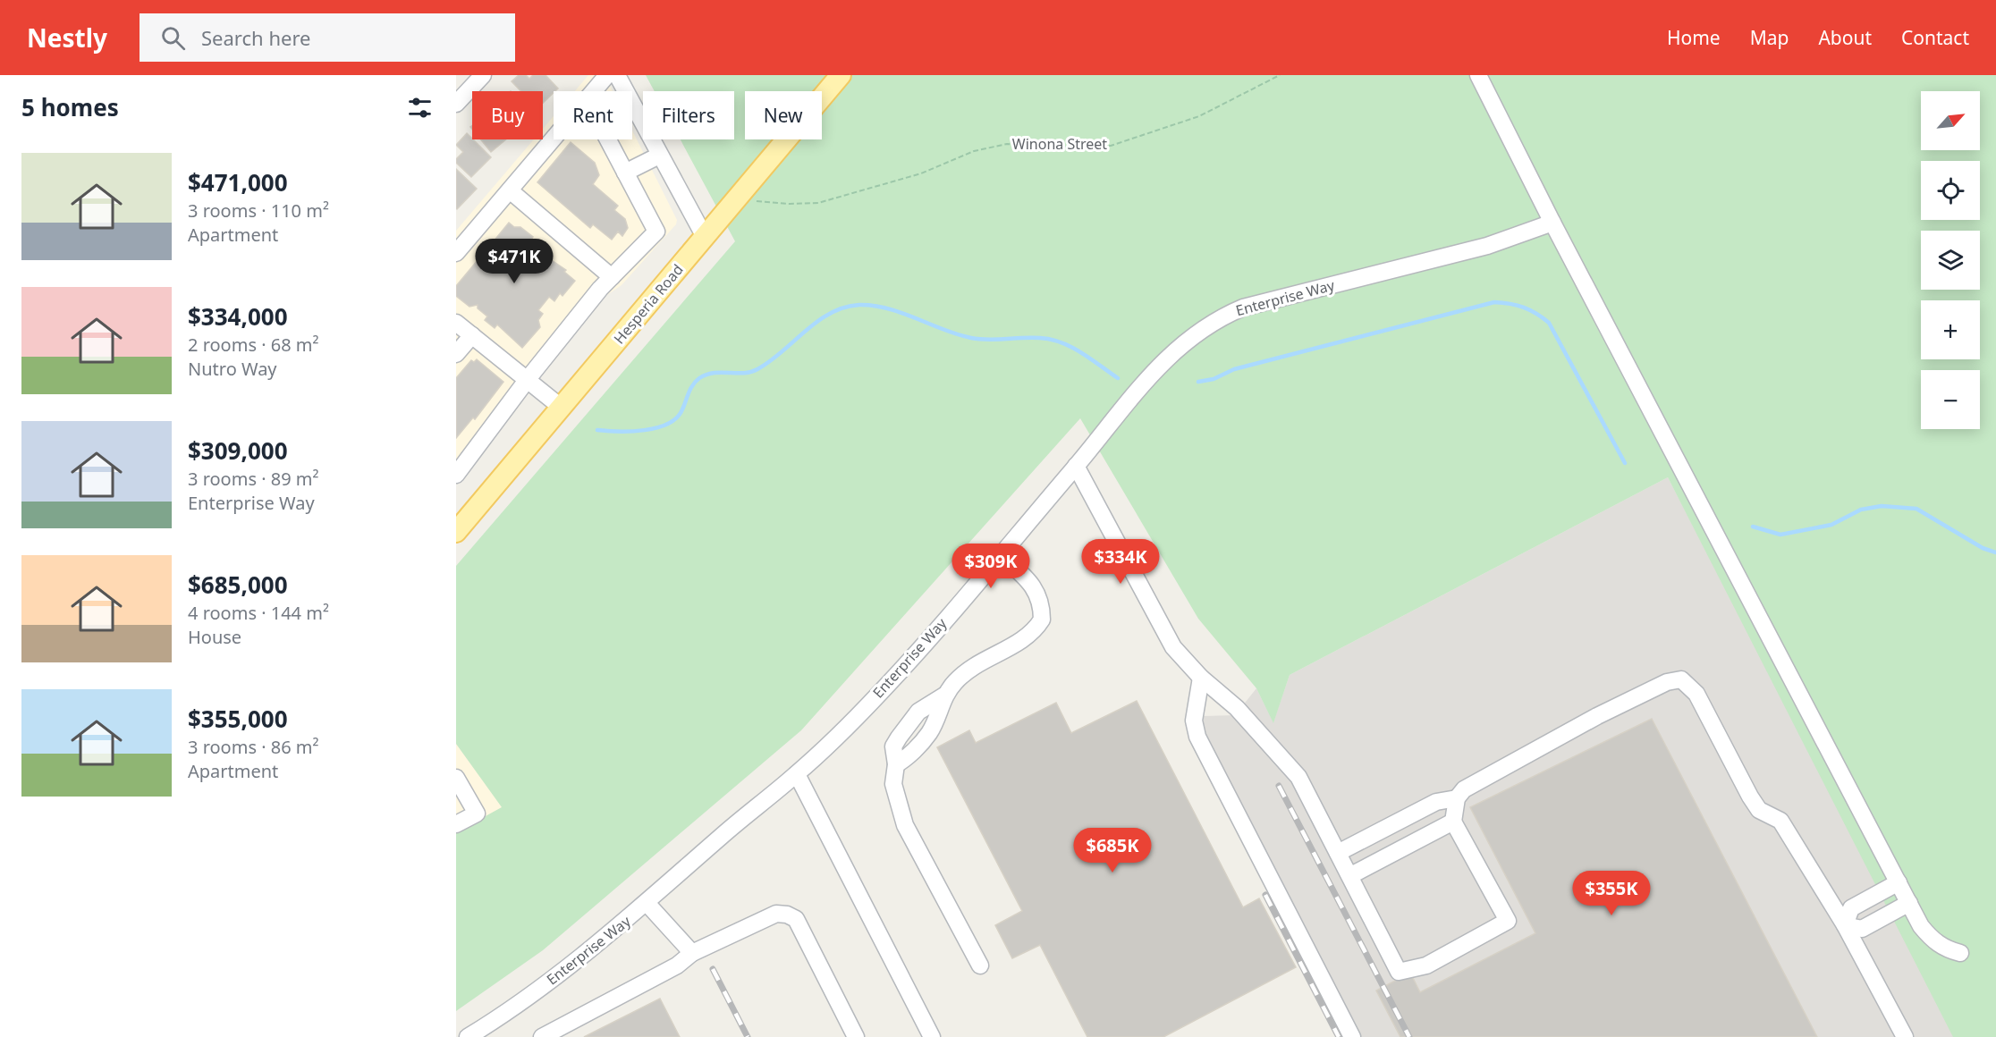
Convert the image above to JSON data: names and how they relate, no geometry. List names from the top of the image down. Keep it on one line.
{"streets":{"main road":["Hesperia Road"],"street":["Enterprise Way"],"path":["Winona Street"]},"crossings":[["Winona Street","Hesperia Road"]],"north":"top right","page":{"header":"Nestly","search":"Search here","nav":["Home","Map","About","Contact"],"heading":"5 homes","map_buttons":["+","−"],"chip":["Buy","Rent","Filters","New"],"list":[{"name":"$471,000","note":"3 rooms · 110 m² · Apartment"},{"name":"$334,000","note":"2 rooms · 68 m² · Nutro Way"},{"name":"$309,000","note":"3 rooms · 89 m² · Enterprise Way"},{"name":"$685,000","note":"4 rooms · 144 m² · House"},{"name":"$355,000","note":"3 rooms · 86 m² · Apartment"}],"price":["$471K","$334K","$309K","$685K","$355K"]}}
